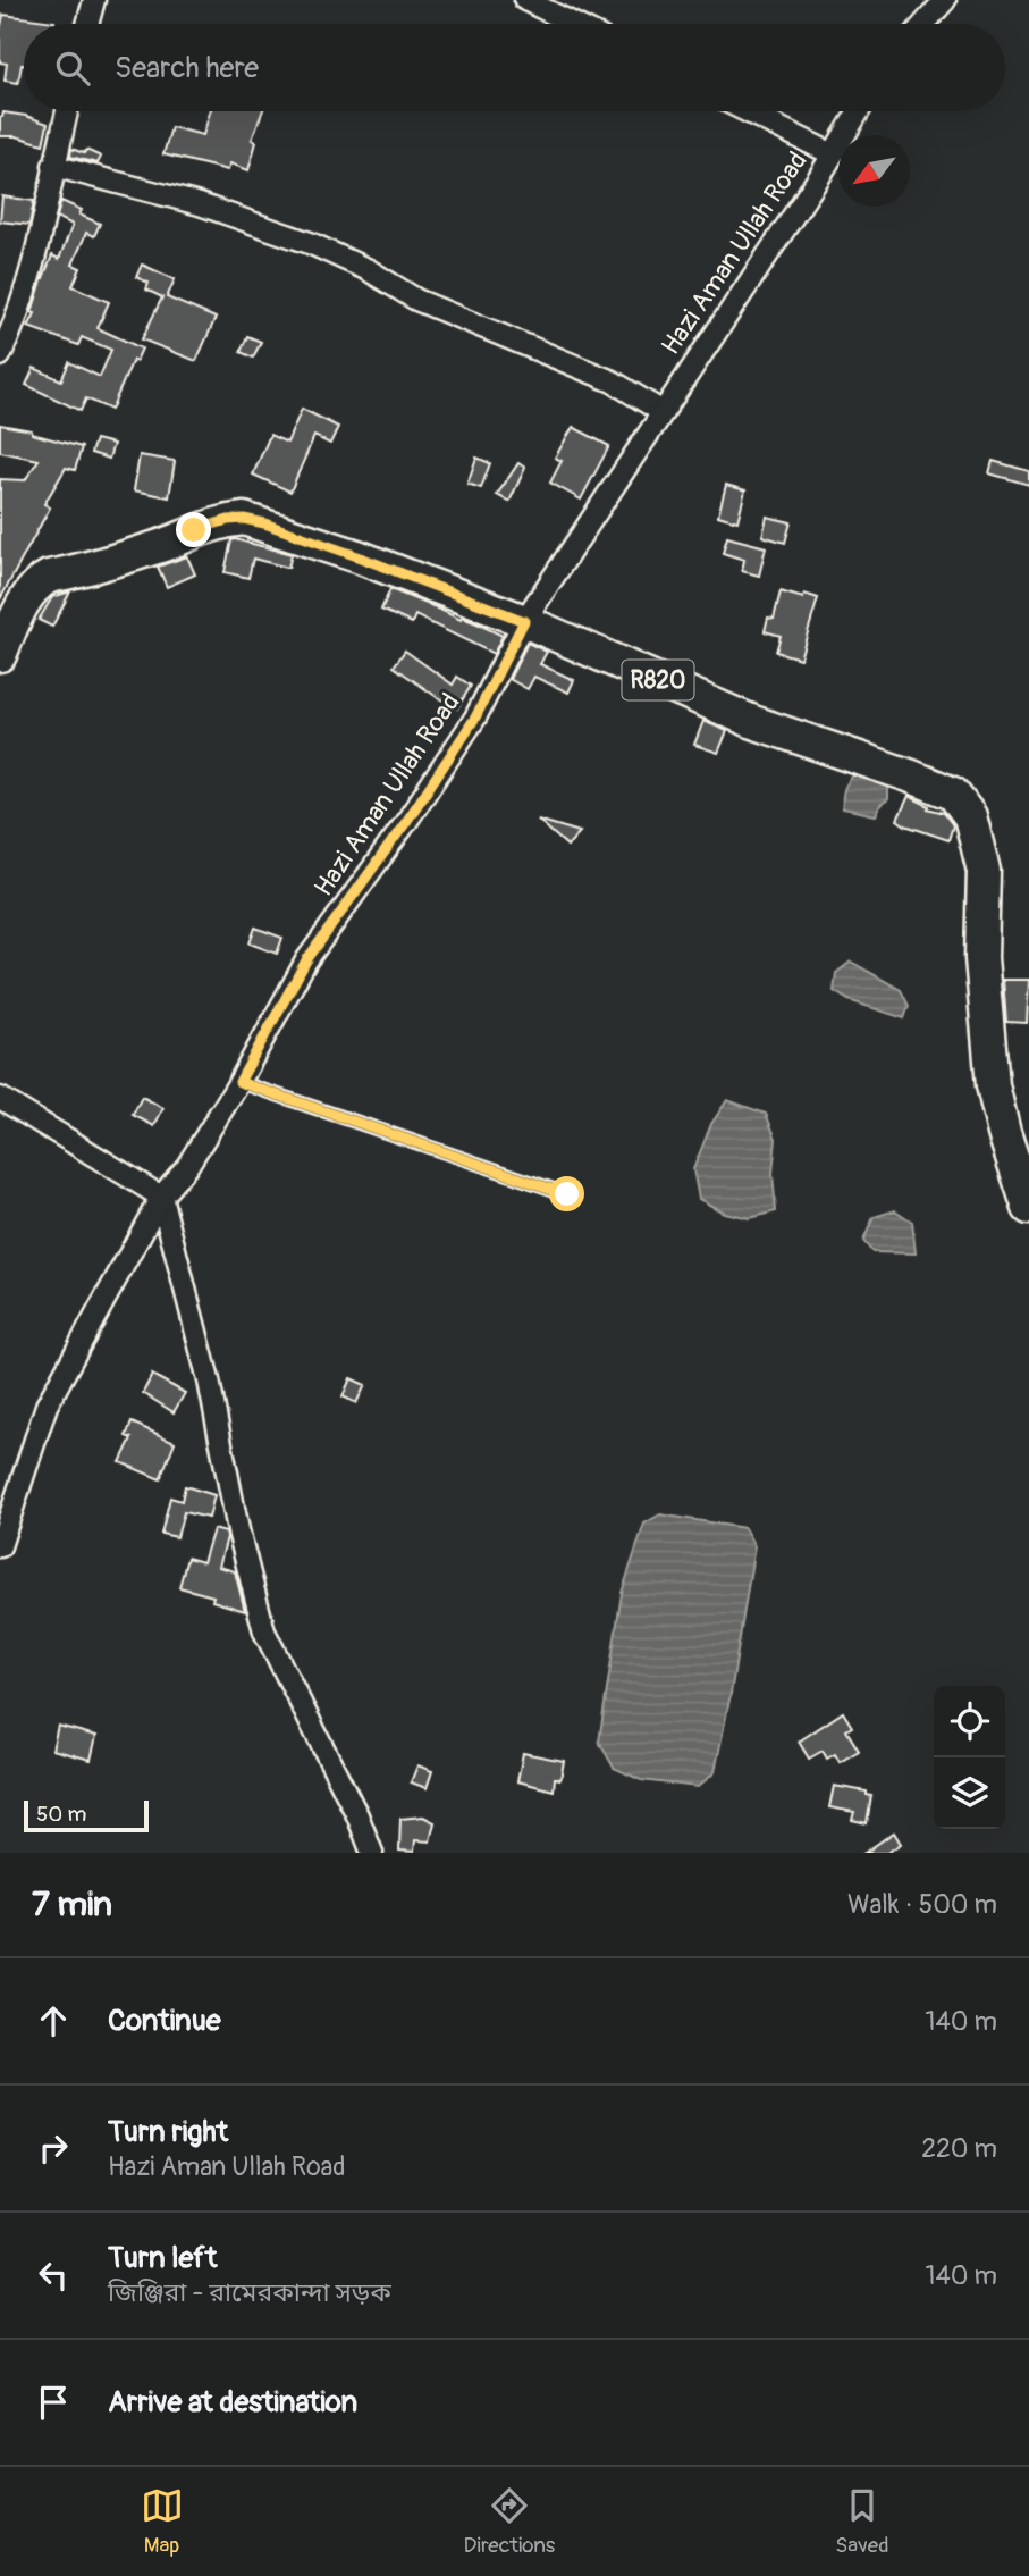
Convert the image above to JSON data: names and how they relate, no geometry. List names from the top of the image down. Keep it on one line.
{"streets":{"main road":["R820"],"street":["Hazi Aman Ullah Road"]},"crossings":[["Hazi Aman Ullah Road","R820"]],"scale_bar":"50 m","north":"bottom left","page":{"search":"Search here","scale":"50 m","heading":["7 min","Walk · 500 m"],"list":[["Continue","140 m"],["Turn right","Hazi Aman Ullah Road","220 m"],["Turn left","জিঞ্জিরা - রামেরকান্দা সড়ক","140 m"],"Arrive at destination"],"nav":["Map","Directions","Saved"]}}
